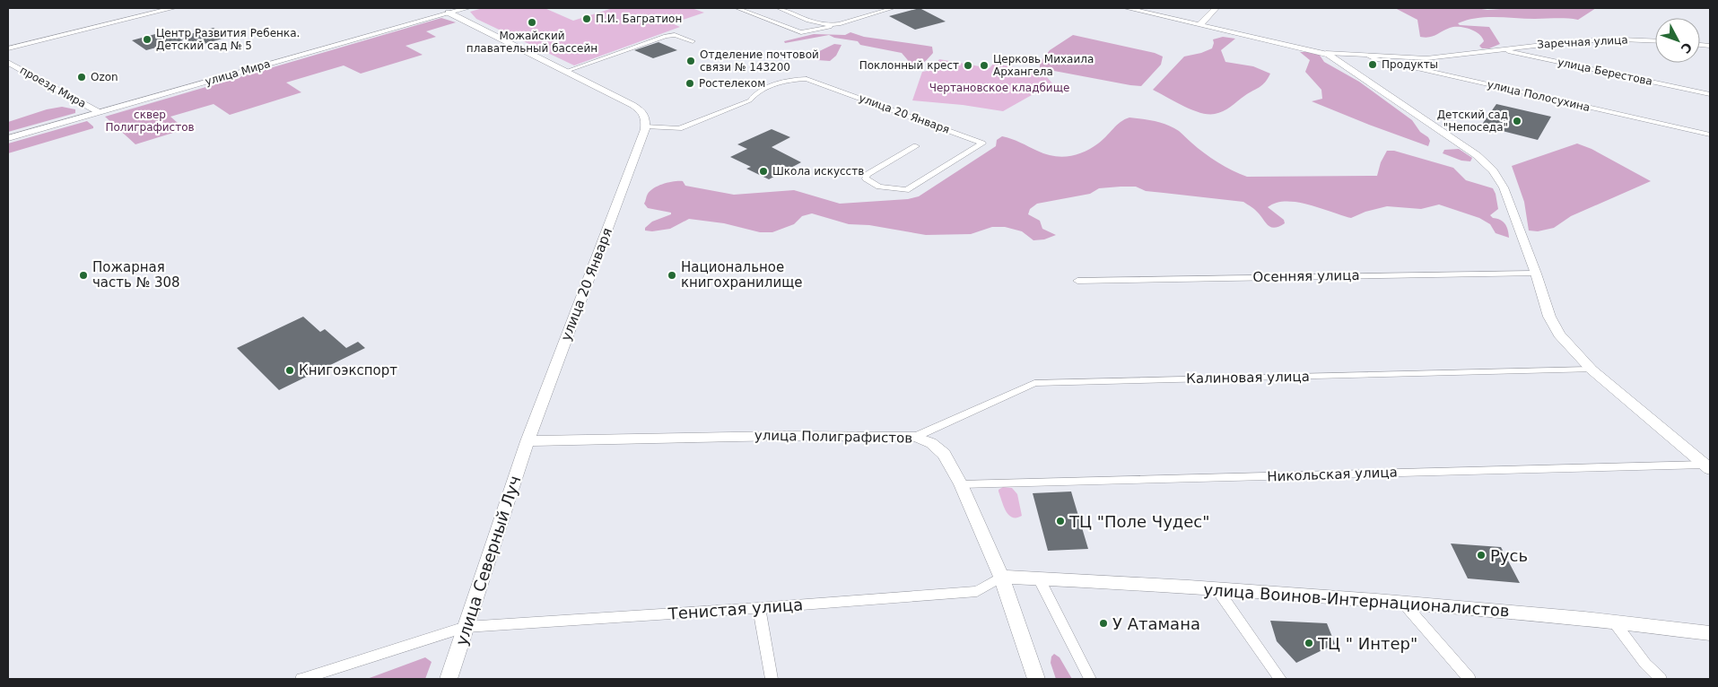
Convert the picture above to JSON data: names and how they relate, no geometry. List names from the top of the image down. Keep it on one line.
{"streets":{"main road":["улица Мира"],"street":["Заречная улица","улица Берестова","проезд Мира","улица Полосухина","улица 20 Января","Осенняя улица","Калиновая улица","улица Полиграфистов","Никольская улица","улица Северный Луч","улица Воинов-Интернационалистов","Тенистая улица"]},"crossings":[["Заречная улица","улица Берестова"],["Заречная улица","улица Полосухина"],["улица Берестова","улица Полосухина"],["улица Мира","проезд Мира"],["улица 20 Января","улица Полиграфистов"],["улица 20 Января","улица Северный Луч"],["Калиновая улица","улица Полиграфистов"],["улица Полиграфистов","Никольская улица"],["улица Полиграфистов","улица Северный Луч"],["улица Полиграфистов","улица Воинов-Интернационалистов"],["улица Полиграфистов","Тенистая улица"],["улица Северный Луч","Тенистая улица"],["улица Воинов-Интернационалистов","Тенистая улица"]],"parks":["Чертановское кладбище","сквер Полиграфистов"],"places":["П.И. Багратион","Можайский плавательный бассейн","Центр Развития Ребенка. Детский сад № 5","Отделение почтовой связи № 143200","Продукты","Поклонный крест","Церковь Михаила Архангела","Ozon","Ростелеком","Детский сад \"Непоседа\"","Школа искусств","Пожарная часть № 308","Национальное книгохранилище","Книгоэкспорт","ТЦ \"Поле Чудес\"","Русь","У Атамана","ТЦ \" Интер\""],"north":"bottom right"}
